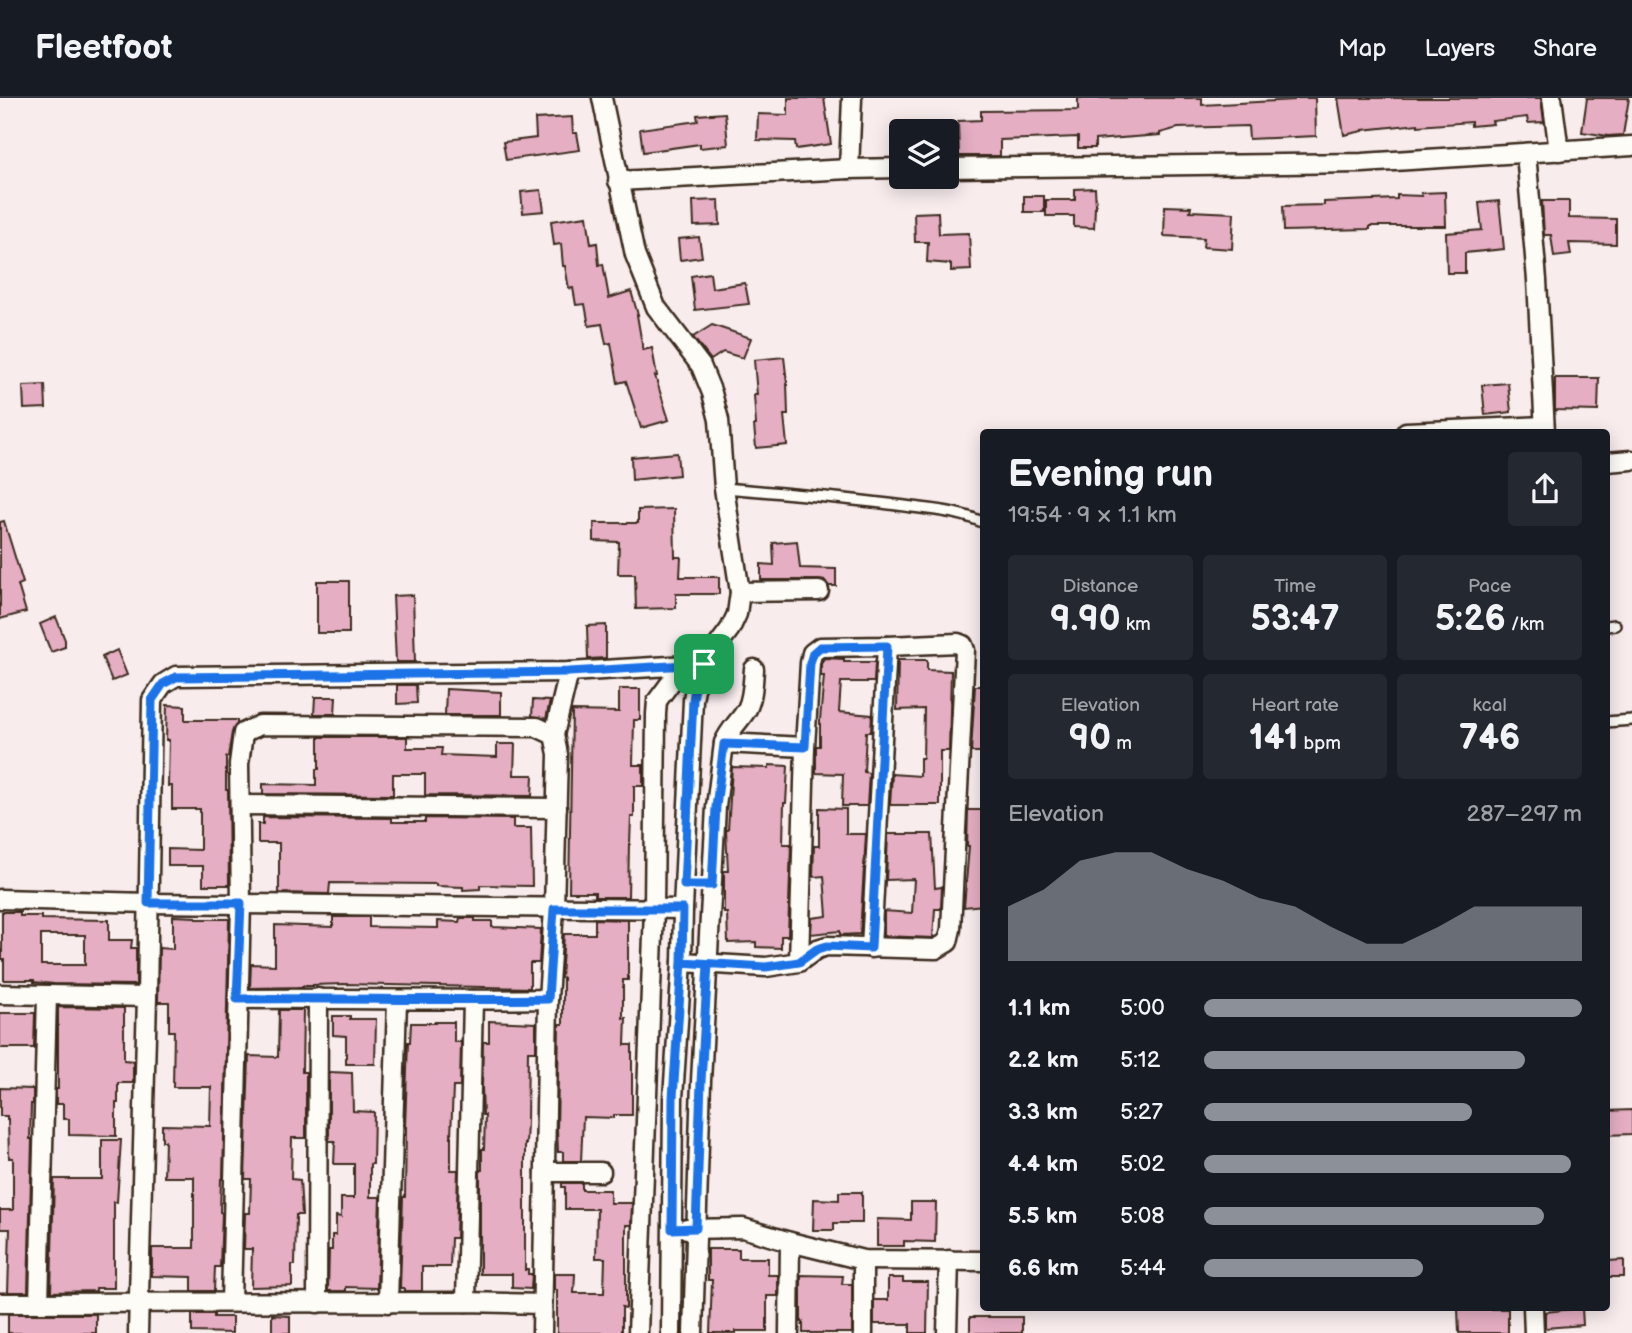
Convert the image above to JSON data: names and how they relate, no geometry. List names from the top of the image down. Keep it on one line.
{"page":{"header":"Fleetfoot","nav":["Map","Layers","Share"],"heading":["Evening run","19:54 · 9 × 1.1 km"],"stats":[["Distance","9.90 km"],["Time","53:47"],["Pace","5:26 /km"],["Elevation","90 m"],["Heart rate","141 bpm"],["kcal","746"]],"chart":["Elevation","287–297 m"],"list":[{"name":"1.1 km","note":"5:00"},{"name":"2.2 km","note":"5:12"},{"name":"3.3 km","note":"5:27"},{"name":"4.4 km","note":"5:02"},{"name":"5.5 km","note":"5:08"},{"name":"6.6 km","note":"5:44"}]}}
